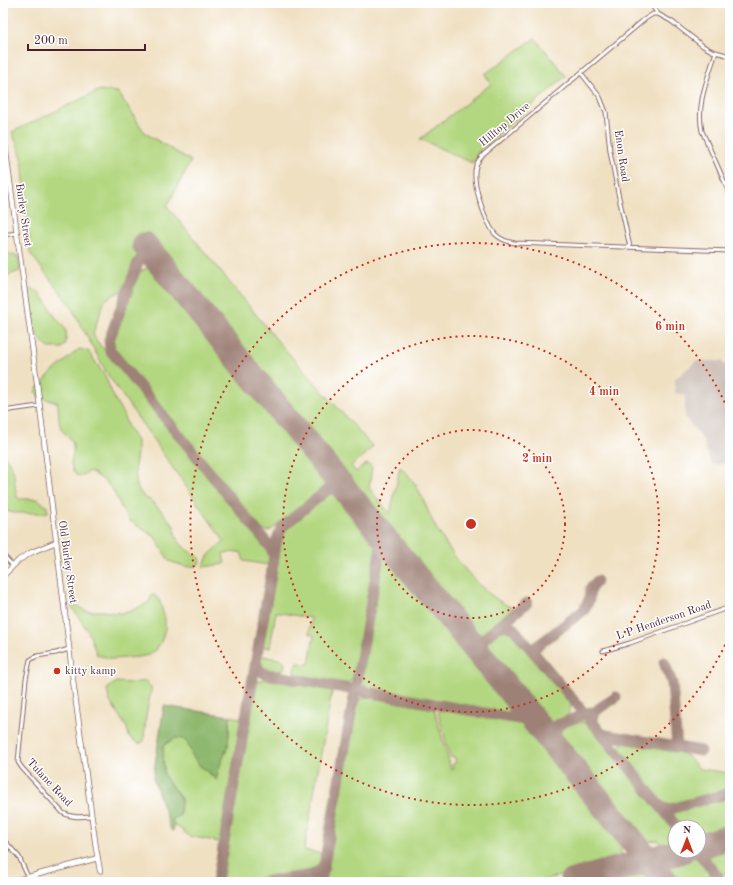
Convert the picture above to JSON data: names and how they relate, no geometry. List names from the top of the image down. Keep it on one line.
{"streets":{"main road":["Burley Street","Old Burley Street"],"street":["Hilltop Drive","Enon Road","L P Henderson Road","Tulane Road"]},"crossings":[["Hilltop Drive","Enon Road"],["Burley Street","Old Burley Street"],["Old Burley Street","Tulane Road"]],"places":["kitty kamp"],"scale_bar":"200 m","north":"top","rings":["6 min","4 min","2 min"]}
